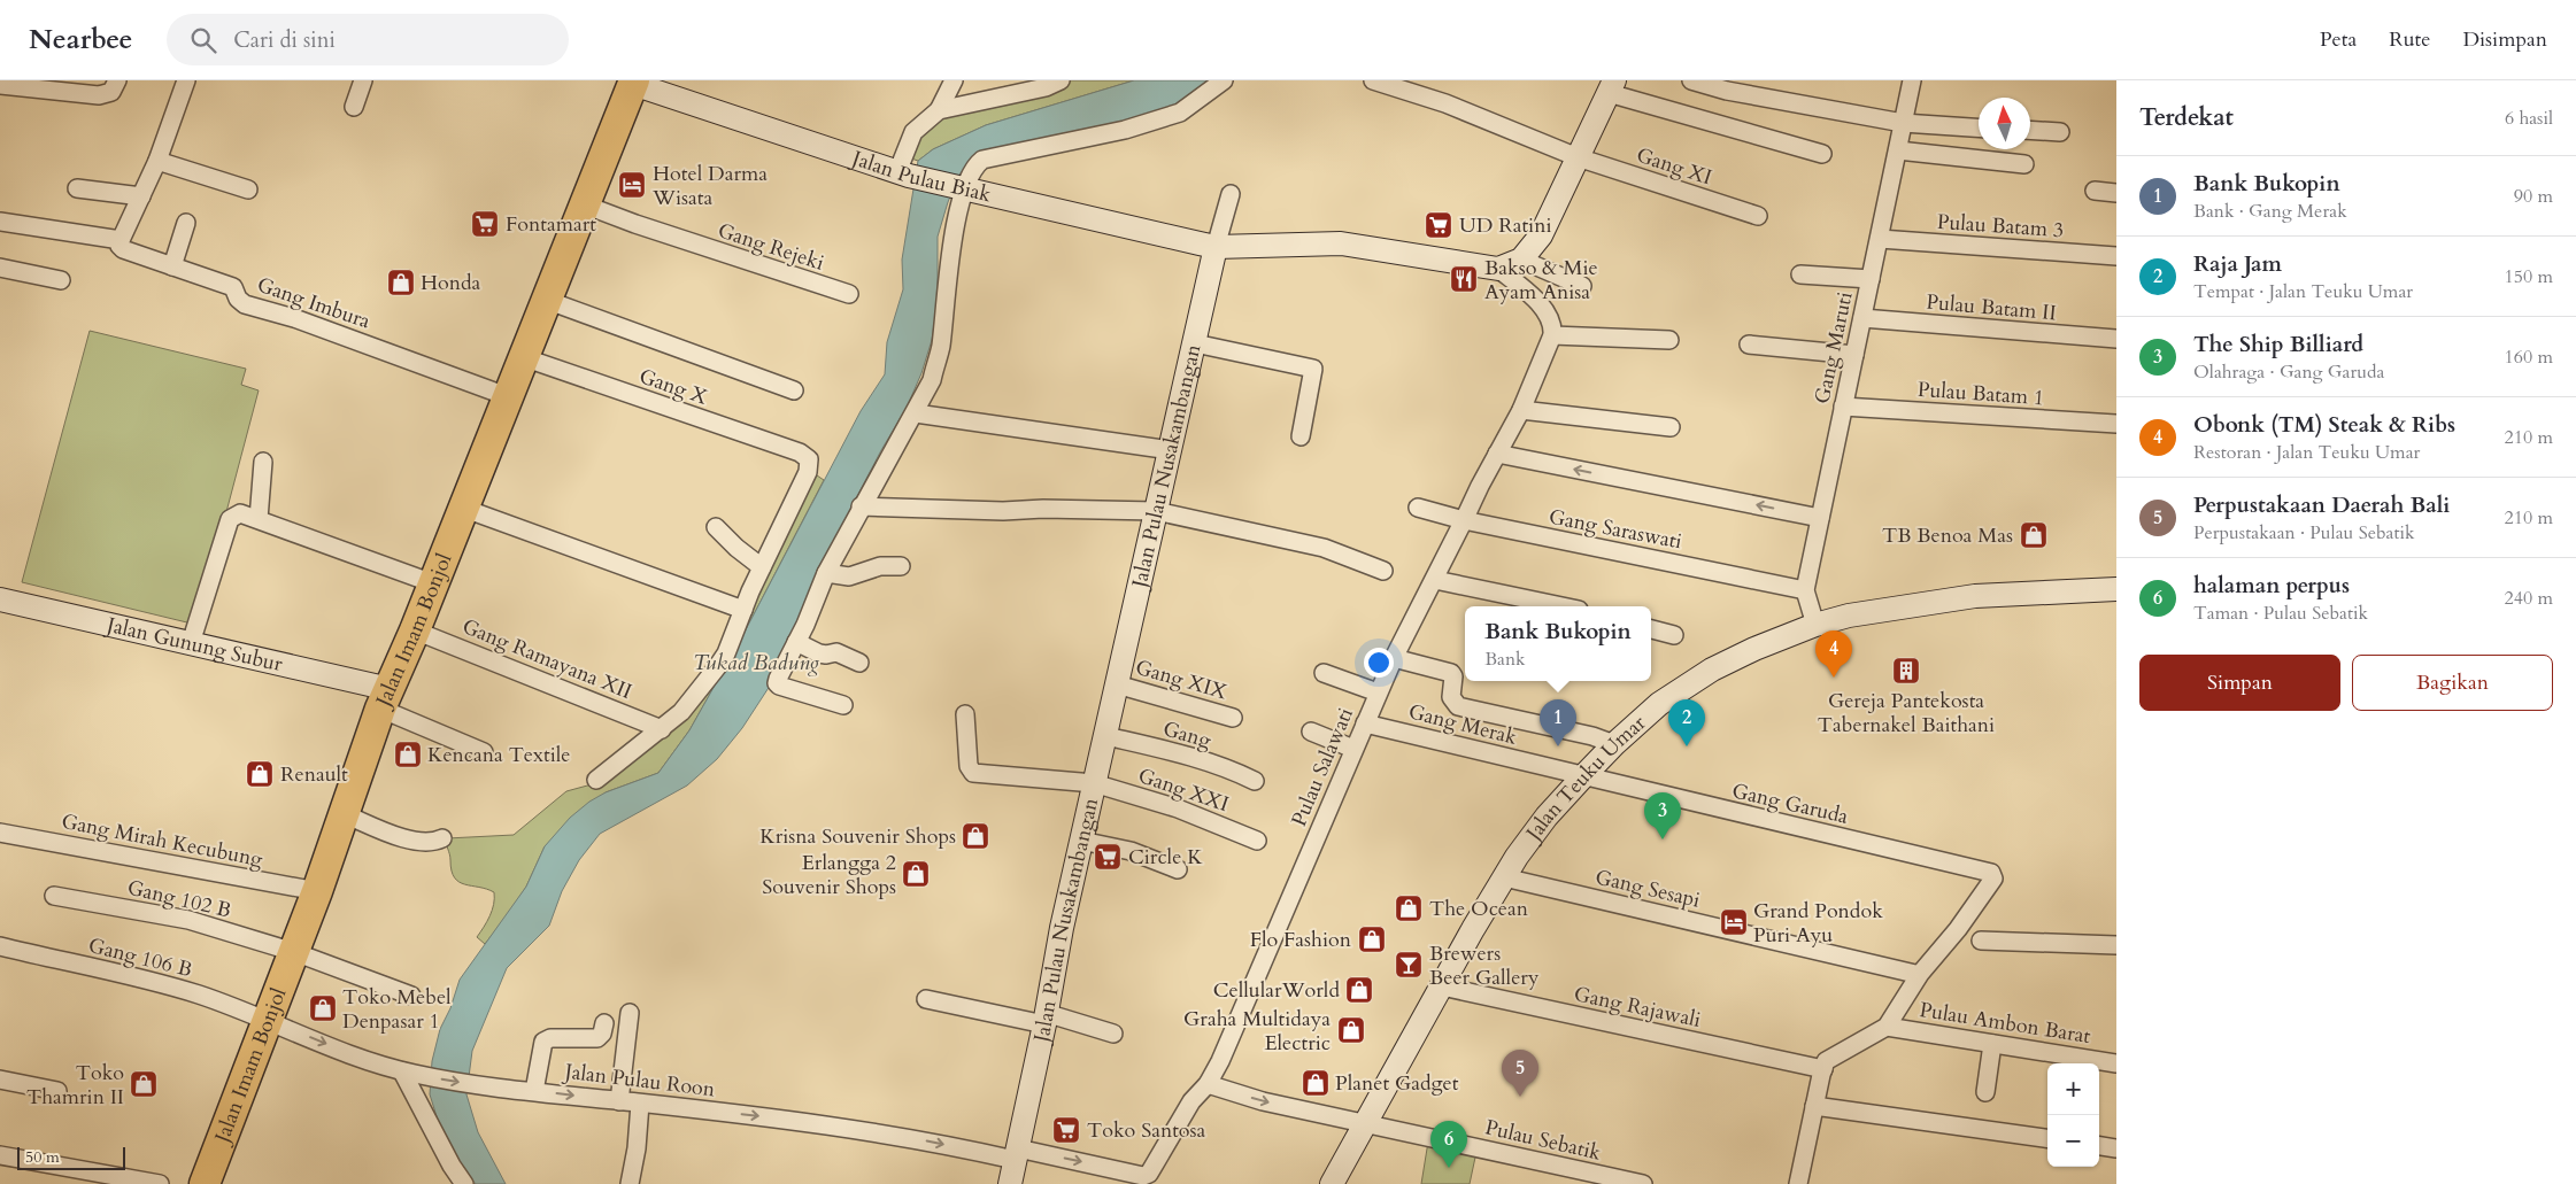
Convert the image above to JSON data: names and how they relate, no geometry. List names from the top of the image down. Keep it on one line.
{"streets":{"highway":["Jalan Imam Bonjol"],"street":["Gang XI","Jalan Pulau Biak","Pulau Batam 3","Gang Rejeki","Gang Imbura","Pulau Batam II","Gang Maruti","Gang X","Pulau Batam 1","Jalan Pulau Nusakambangan","Gang Saraswati","Jalan Gunung Subur","Gang Ramayana XII","Gang XIX","Gang Merak","Gang","Pulau Salawati","Jalan Teuku Umar","Gang XXI","Gang Garuda","Gang Mirah Kecubung","Gang Sesapi","Gang 102 B","Gang 106 B","Gang Rajawali","Pulau Ambon Barat","Jalan Pulau Roon","Pulau Sebatik"]},"crossings":[["Jalan Pulau Biak","Jalan Pulau Nusakambangan"],["Jalan Pulau Biak","Jalan Imam Bonjol"],["Pulau Batam 3","Gang Maruti"],["Gang Rejeki","Jalan Imam Bonjol"],["Gang Imbura","Jalan Imam Bonjol"],["Pulau Batam II","Gang Maruti"],["Gang Maruti","Pulau Batam 1"],["Gang Maruti","Gang Saraswati"],["Gang Maruti","Jalan Teuku Umar"],["Gang X","Jalan Imam Bonjol"],["Jalan Pulau Nusakambangan","Gang XIX"],["Jalan Pulau Nusakambangan","Gang"],["Jalan Pulau Nusakambangan","Pulau Salawati"],["Jalan Pulau Nusakambangan","Gang XXI"],["Jalan Pulau Nusakambangan","Jalan Pulau Roon"],["Gang Saraswati","Pulau Salawati"],["Jalan Imam Bonjol","Jalan Gunung Subur"],["Jalan Imam Bonjol","Gang Ramayana XII"],["Jalan Imam Bonjol","Gang Mirah Kecubung"],["Jalan Imam Bonjol","Gang 102 B"],["Jalan Imam Bonjol","Gang 106 B"],["Jalan Imam Bonjol","Jalan Pulau Roon"],["Gang Merak","Pulau Salawati"],["Gang Merak","Jalan Teuku Umar"],["Gang Merak","Gang Garuda"],["Pulau Salawati","Jalan Pulau Roon"],["Pulau Salawati","Pulau Sebatik"],["Jalan Teuku Umar","Gang Garuda"],["Jalan Teuku Umar","Gang Sesapi"],["Jalan Teuku Umar","Gang Rajawali"],["Jalan Teuku Umar","Pulau Sebatik"],["Gang Garuda","Pulau Ambon Barat"],["Gang 106 B","Jalan Pulau Roon"]],"one_way":["Jalan Pulau Roon","Pulau Sebatik"],"water":["Tukad Badung"],"places":{"hotel":["Hotel Darma Wisata","Grand Pondok Puri Ayu"],"supermarket":["Fontamart","UD Ratini","Circle K","Toko Santosa"],"restaurant":["Bakso & Mie Ayam Anisa"],"shop":["Honda","TB Benoa Mas","Kencana Textile","Renault","Krisna Souvenir Shops","Erlangga 2 Souvenir Shops","The Ocean","Flo Fashion","CellularWorld","Toko Mebel Denpasar 1","Graha Multidaya Electric","Planet Gadget","Toko Thamrin II"],"building":["Gereja Pantekosta Tabernakel Baithani"],"bar":["Brewers Beer Gallery"]},"scale_bar":"50 m","north":"top","page":{"header":"Nearbee","search":"Cari di sini","nav":["Peta","Rute","Disimpan"],"heading":["Terdekat","6 hasil"],"list":[{"mark":"1","name":"Bank Bukopin","note":"Bank · Gang Merak","value":"90 m"},{"mark":"2","name":"Raja Jam","note":"Tempat · Jalan Teuku Umar","value":"150 m"},{"mark":"3","name":"The Ship Billiard","note":"Olahraga · Gang Garuda","value":"160 m"},{"mark":"4","name":"Obonk (TM) Steak & Ribs","note":"Restoran · Jalan Teuku Umar","value":"210 m"},{"mark":"5","name":"Perpustakaan Daerah Bali","note":"Perpustakaan · Pulau Sebatik","value":"210 m"},{"mark":"6","name":"halaman perpus","note":"Taman · Pulau Sebatik","value":"240 m"}],"popup":["Bank Bukopin","Bank"],"pins":["4","1","2","3","5","6"],"buttons":["Simpan","Bagikan"],"map_buttons":["+","−"],"scale":"50 m"}}
